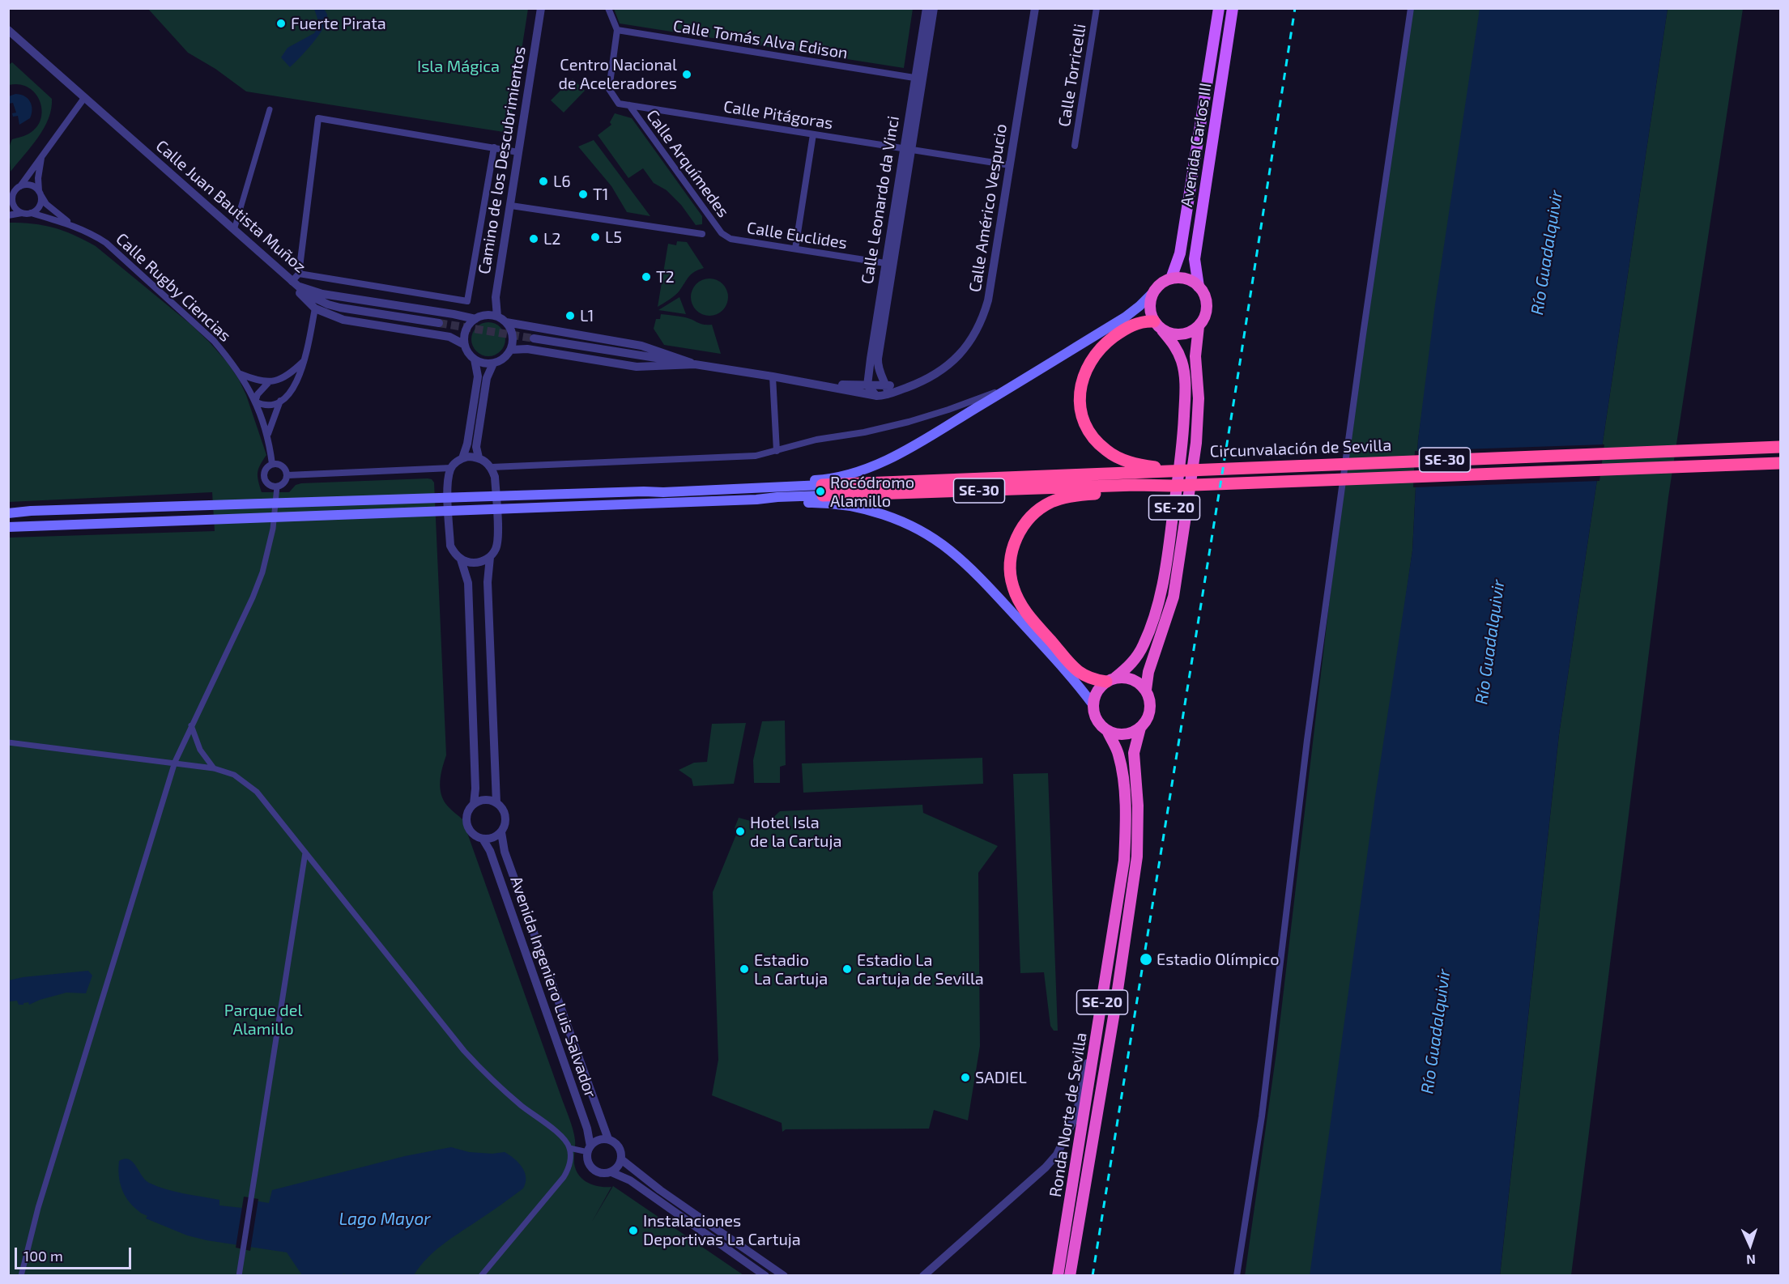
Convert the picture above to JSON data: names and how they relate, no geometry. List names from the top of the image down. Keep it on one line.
{"streets":{"highway":["Circunvalación de Sevilla","SE-30","SE-20","Ronda Norte de Sevilla"],"main road":["Avenida Carlos III"],"street":["Calle Tomás Alva Edison","Calle Torricelli","Calle Pitágoras","Camino de los Descubrimientos","Calle Arquímedes","Calle Leonardo da Vinci","Calle Juan Bautista Muñoz","Calle Américo Vespucio","Calle Euclides","Calle Rugby Ciencias","Avenida Ingeniero Luis Salvador"]},"crossings":[["Calle Tomás Alva Edison","Calle Pitágoras"],["Calle Tomás Alva Edison","Calle Leonardo da Vinci"],["Calle Pitágoras","Calle Arquímedes"],["Calle Pitágoras","Calle Leonardo da Vinci"],["Calle Pitágoras","Calle Américo Vespucio"],["Avenida Carlos III","SE-20"],["Avenida Carlos III","Ronda Norte de Sevilla"],["Camino de los Descubrimientos","Calle Juan Bautista Muñoz"],["Camino de los Descubrimientos","Calle Américo Vespucio"],["Calle Arquímedes","Calle Euclides"],["Calle Leonardo da Vinci","Calle Américo Vespucio"],["Calle Leonardo da Vinci","Calle Euclides"],["Calle Juan Bautista Muñoz","Calle Américo Vespucio"],["Circunvalación de Sevilla","SE-30"],["SE-20","Ronda Norte de Sevilla"]],"water":["Río Guadalquivir","Lago Mayor"],"parks":["Isla Mágica","Parque del Alamillo"],"places":["Fuerte Pirata","Centro Nacional de Aceleradores","L6","T1","L5","L2","T2","L1","Rocódromo Alamillo","Hotel Isla de la Cartuja","Estadio Olímpico","Estadio La Cartuja","Estadio La Cartuja de Sevilla","SADIEL","Instalaciones Deportivas La Cartuja"],"scale_bar":"100 m","north":"bottom"}
